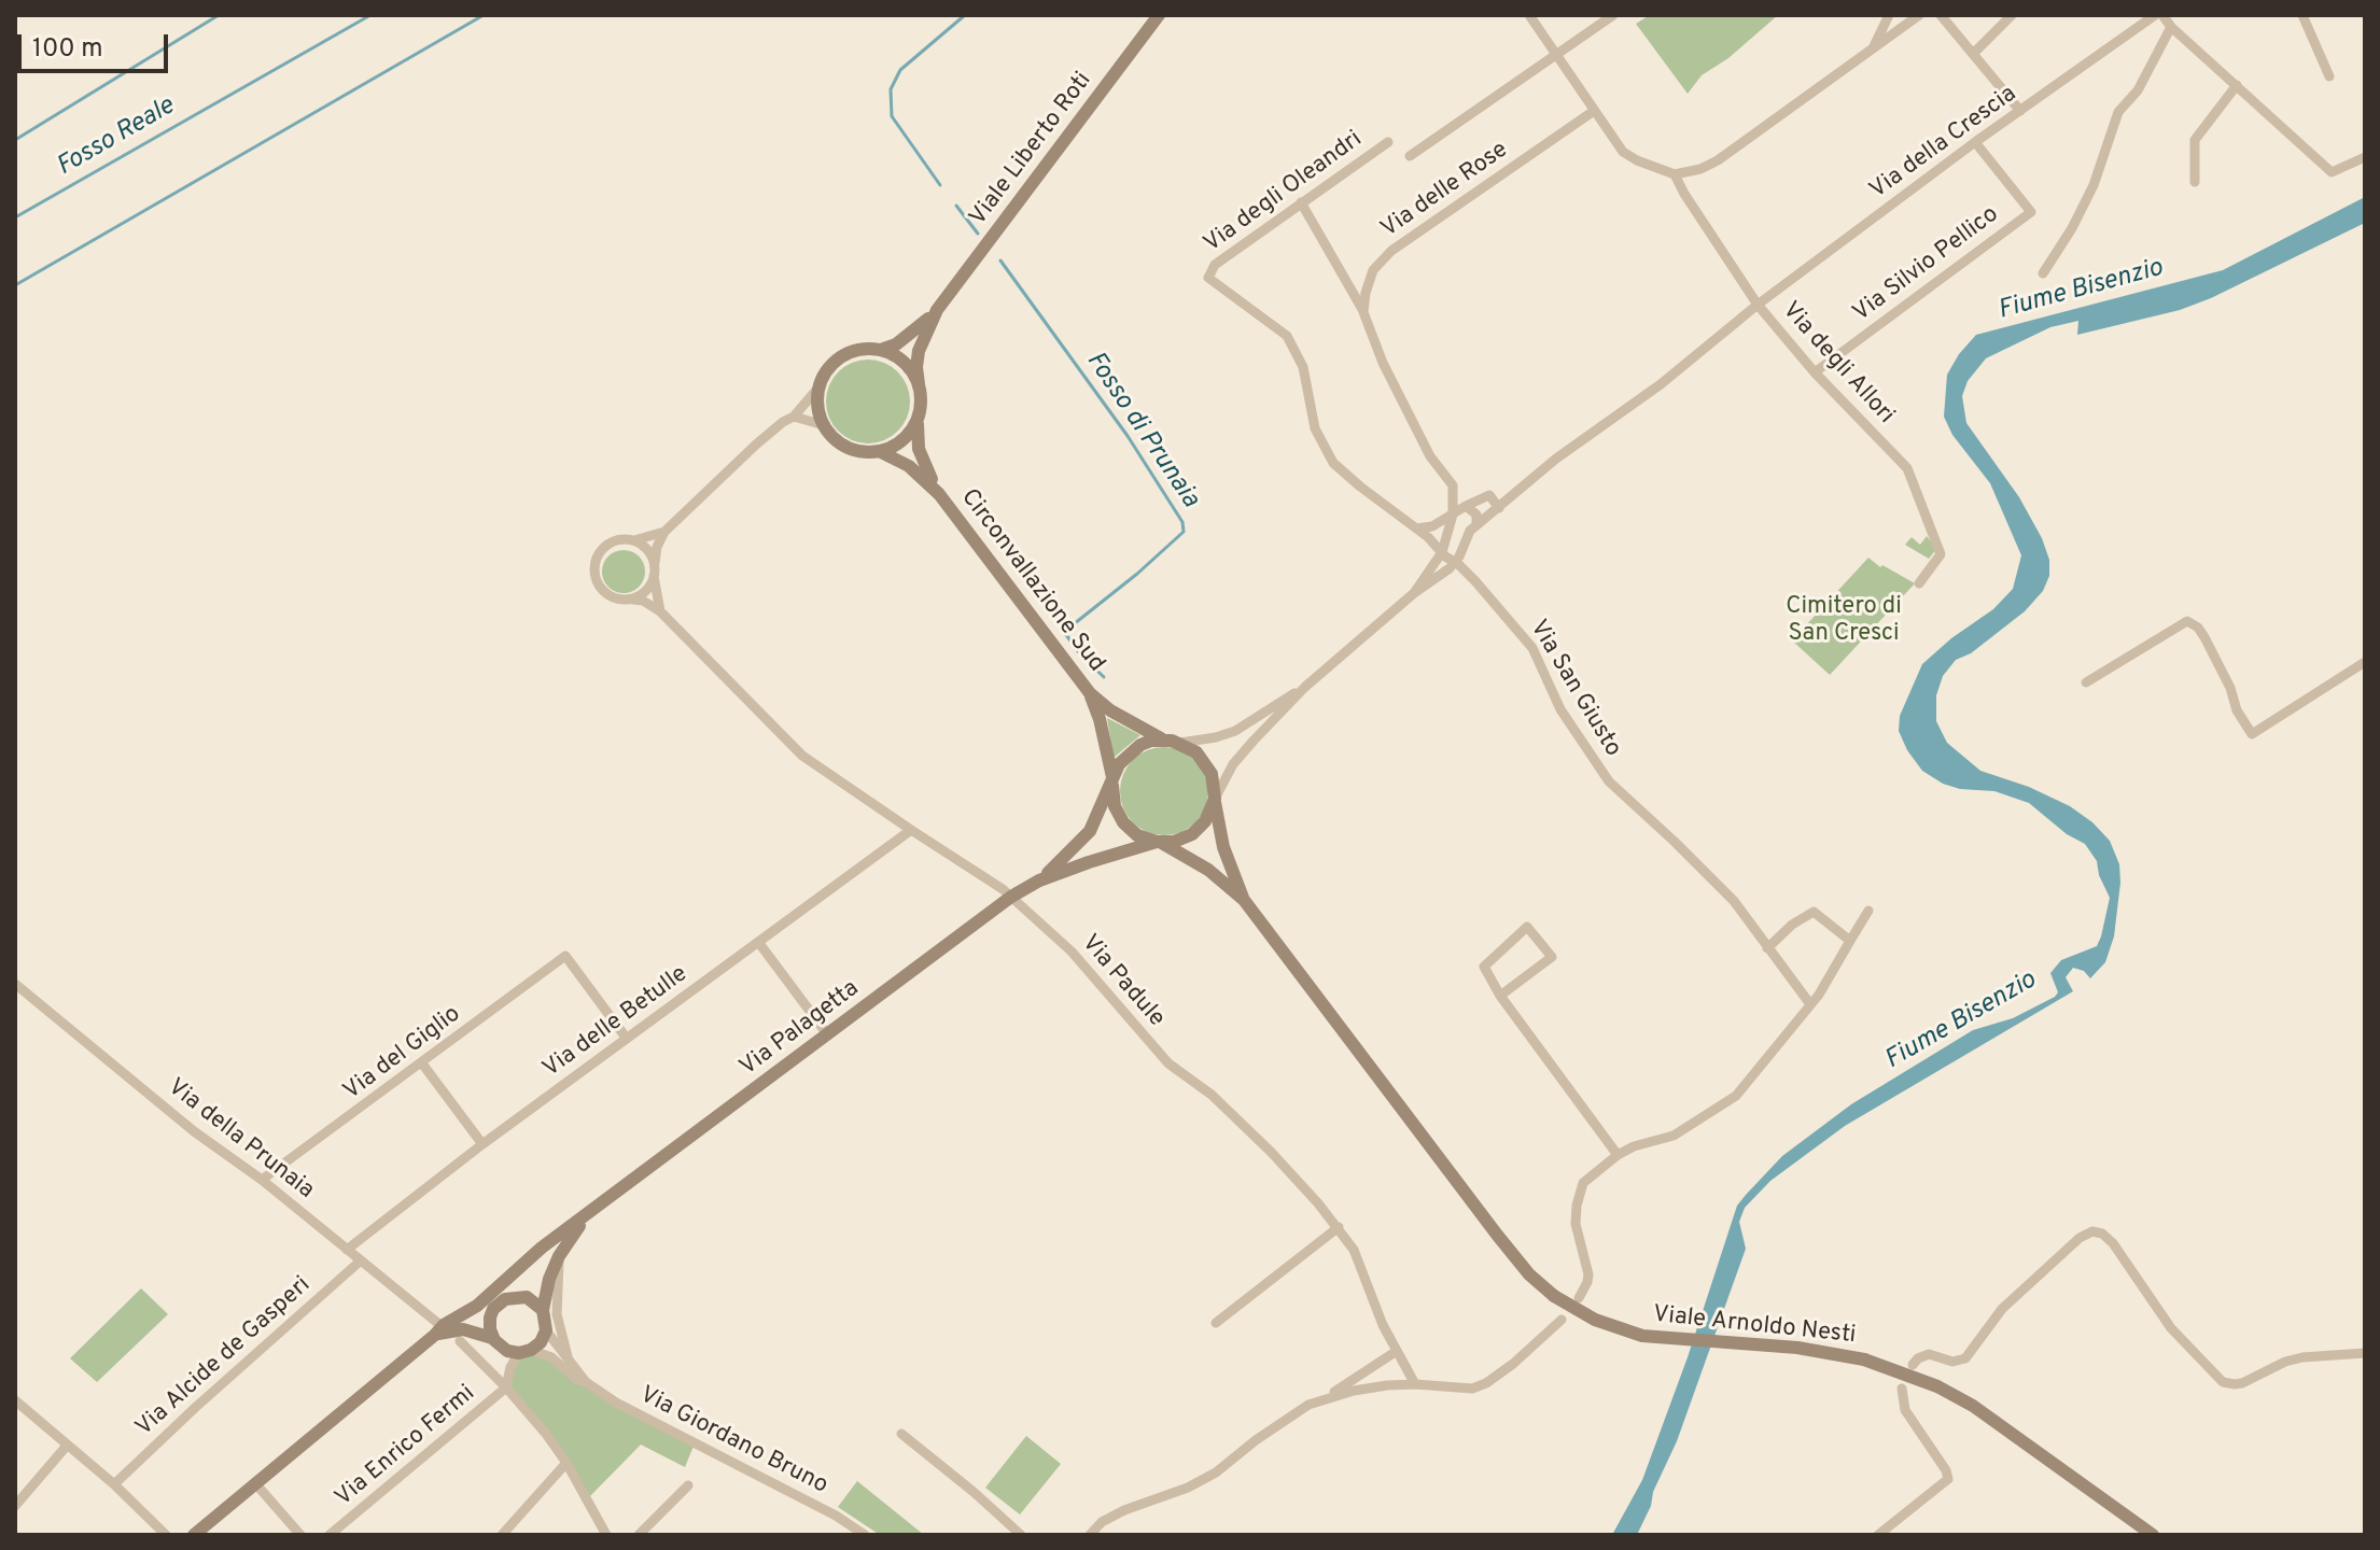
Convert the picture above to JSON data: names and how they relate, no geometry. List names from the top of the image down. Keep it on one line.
{"streets":{"street":["Via della Crescia","Viale Liberto Roti","Via delle Rose","Via degli Oleandri","Via Silvio Pellico","Via degli Allori","Circonvallazione Sud","Via San Giusto","Via Padule","Via delle Betulle","Via Palagetta","Via del Giglio","Via della Prunaia","Viale Arnoldo Nesti","Via Alcide de Gasperi","Via Giordano Bruno","Via Enrico Fermi"]},"crossings":[["Via della Crescia","Via Silvio Pellico"],["Via della Crescia","Via degli Allori"],["Viale Liberto Roti","Circonvallazione Sud"],["Via degli Oleandri","Via San Giusto"],["Via Silvio Pellico","Via degli Allori"],["Circonvallazione Sud","Via Palagetta"],["Circonvallazione Sud","Viale Arnoldo Nesti"],["Via San Giusto","Via Palagetta"],["Via Padule","Via delle Betulle"],["Via Padule","Via Palagetta"],["Via delle Betulle","Via del Giglio"],["Via delle Betulle","Via della Prunaia"],["Via Palagetta","Via della Prunaia"],["Via Palagetta","Viale Arnoldo Nesti"],["Via Palagetta","Via Giordano Bruno"],["Via del Giglio","Via della Prunaia"],["Via della Prunaia","Via Alcide de Gasperi"]],"water":["Fosso Reale","Fiume Bisenzio","Fosso di Prunaia"],"parks":["Cimitero di San Cresci"],"scale_bar":"100 m"}
